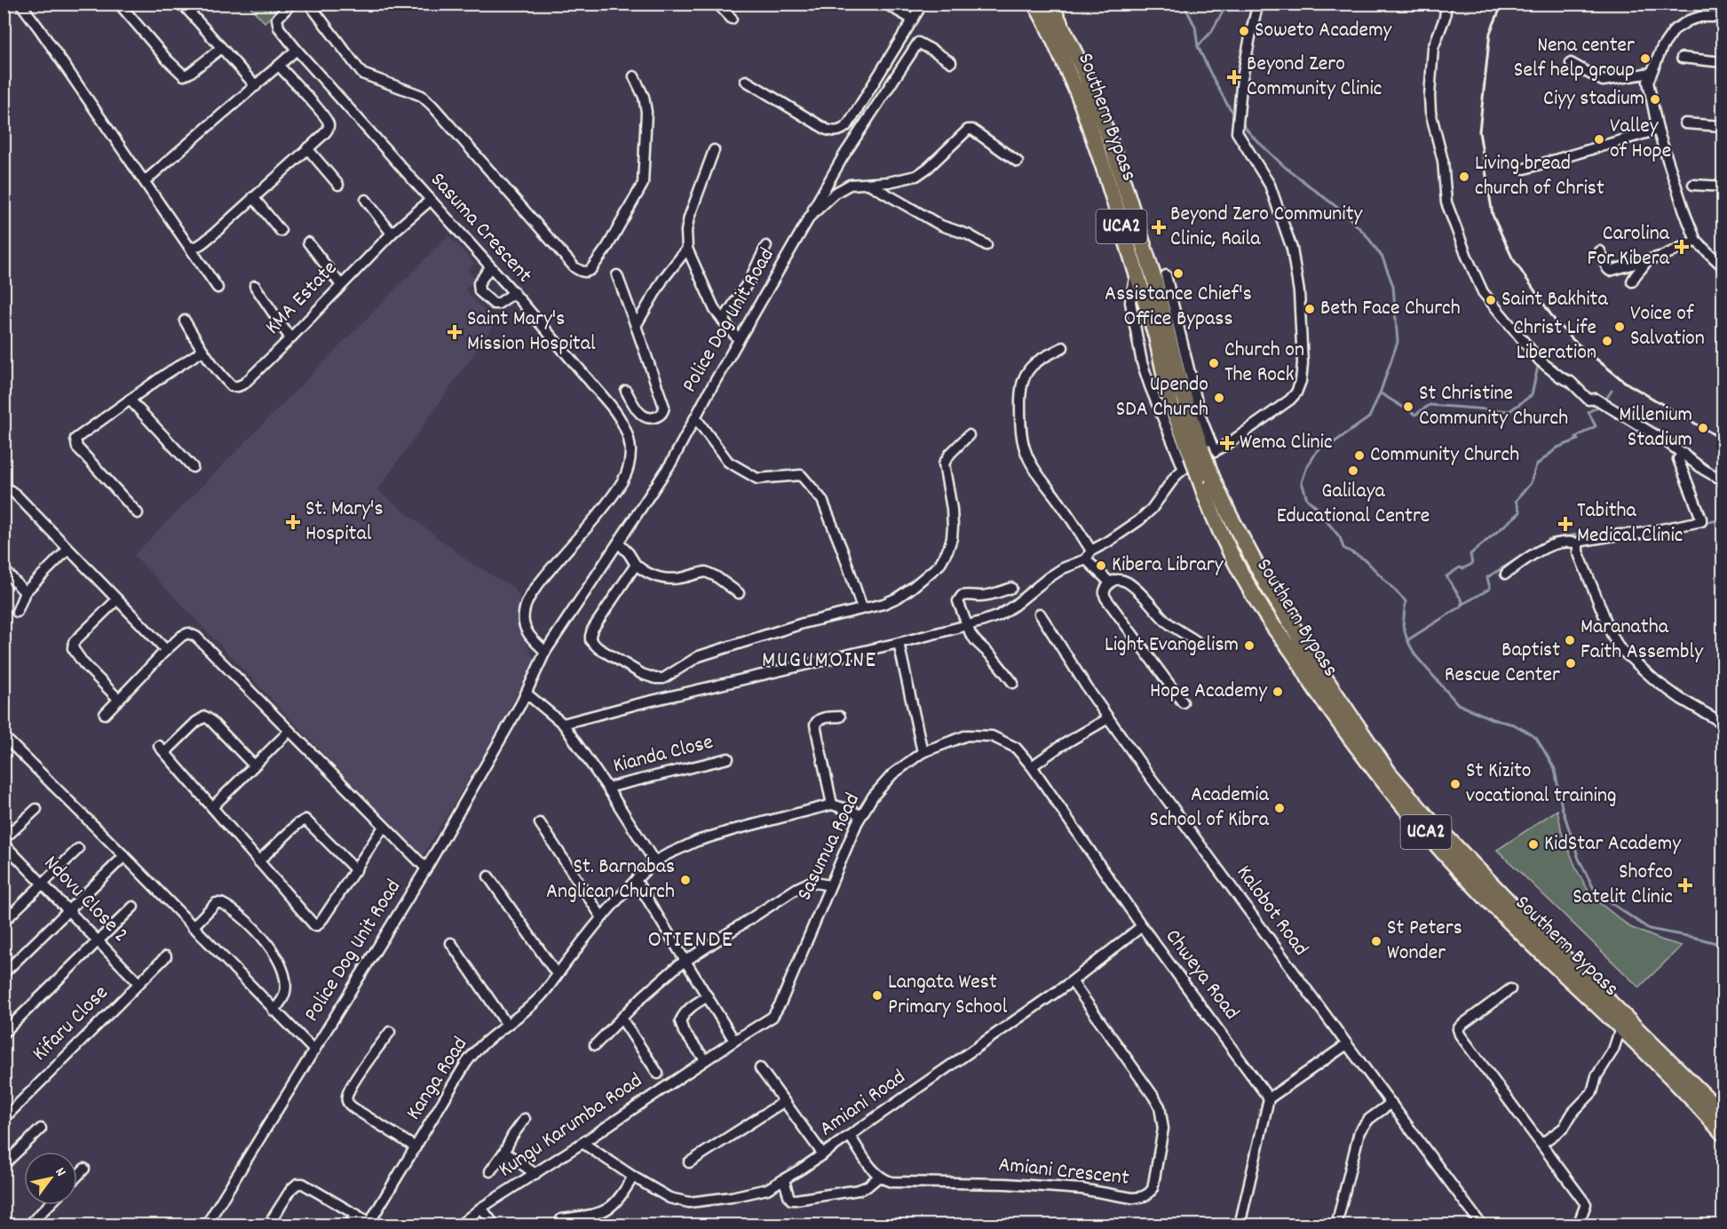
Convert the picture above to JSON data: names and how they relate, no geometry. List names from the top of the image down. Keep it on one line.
{"streets":{"highway":["Southern Bypass","UCA2"],"street":["Sasuma Crescent","KMA Estate","Police Dog Unit Road","Kianda Close","Sasumua Road","Ndovu Close 2","Kalobot Road","Chweya Road","Kifaru Close","Kanga Road","Amiani Road","Kungu Karumba Road","Amiani Crescent"]},"crossings":[["Sasuma Crescent","KMA Estate"],["Sasuma Crescent","Police Dog Unit Road"],["Sasumua Road","Chweya Road"],["Sasumua Road","Kungu Karumba Road"],["Ndovu Close 2","Kifaru Close"],["Chweya Road","Amiani Road"],["Amiani Road","Kungu Karumba Road"],["Amiani Road","Amiani Crescent"]],"districts":["MUGUMOINE","OTIENDE"],"places":{"other":["Soweto Academy","Nena center Self help group","Ciyy stadium","Valley of Hope","Living bread church of Christ","Assistance Chief's Office Bypass","Saint Bakhita","Beth Face Church","Voice of Salvation","Christ Life Liberation","Church on The Rock","Upendo SDA Church","St Christine Community Church","Millenium Stadium","Community Church","Galilaya Educational Centre","Kibera Library","Maranatha Faith Assembly","Light Evangelism","Baptist Rescue Center","Hope Academy","St Kizito vocational training","Academia School of Kibra","KidStar Academy","St. Barnabas Anglican Church","St Peters Wonder","Langata West Primary School"],"health":["Beyond Zero Community Clinic","Beyond Zero Community Clinic, Raila","Carolina For Kibera","Saint Mary's Mission Hospital","Wema Clinic","St. Mary's Hospital","Tabitha Medical Clinic","Shofco Satelit Clinic"]},"north":"top right"}
